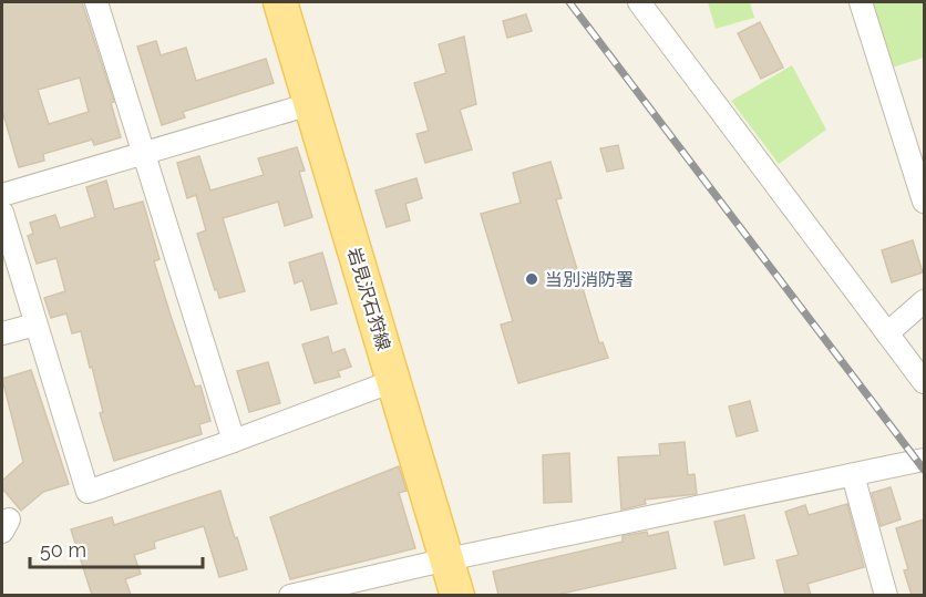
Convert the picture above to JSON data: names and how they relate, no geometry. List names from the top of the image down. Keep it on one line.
{"streets":{"main road":["岩見沢石狩線"]},"places":["当別消防署"],"scale_bar":"50 m"}
